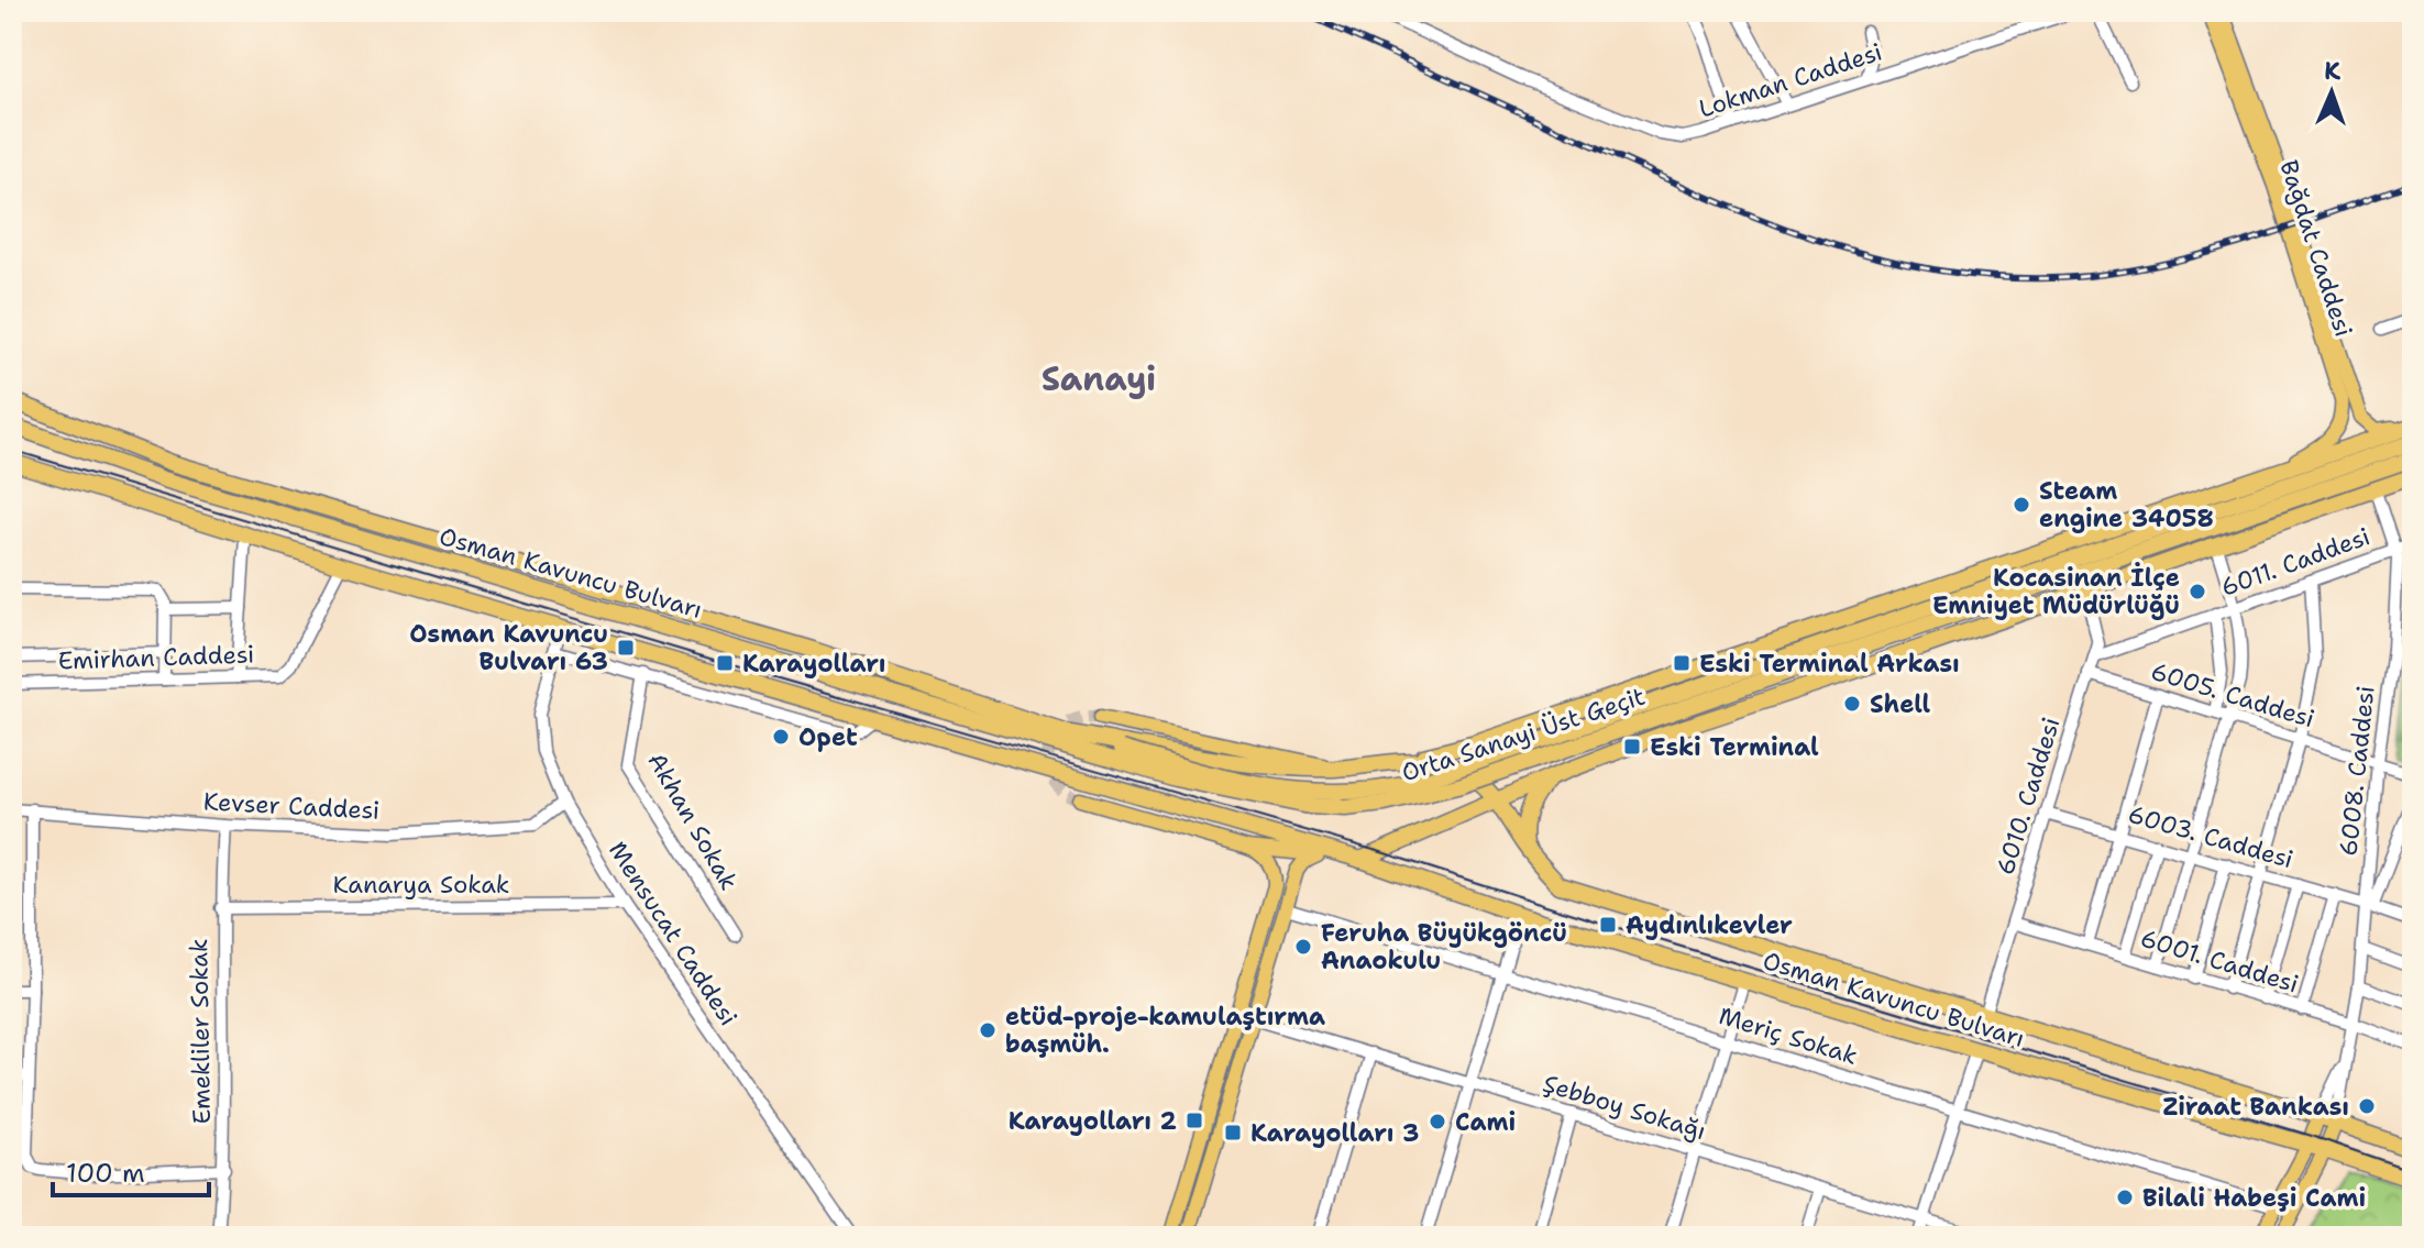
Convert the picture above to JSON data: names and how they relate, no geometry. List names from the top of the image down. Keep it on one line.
{"streets":{"highway":["Osman Kavuncu Bulvarı","Orta Sanayi Üst Geçit"],"main road":["Bağdat Caddesi"],"street":["Lokman Caddesi","6011. Caddesi","Emirhan Caddesi","6005. Caddesi","6008. Caddesi","6010. Caddesi","Kevser Caddesi","Akhan Sokak","6003. Caddesi","Kanarya Sokak","Mensucat Caddesi","6001. Caddesi","Emekliler Sokak","Meriç Sokak","Şebboy Sokağı"]},"crossings":[["6011. Caddesi","6008. Caddesi"],["6011. Caddesi","6010. Caddesi"],["Osman Kavuncu Bulvarı","Orta Sanayi Üst Geçit"],["Osman Kavuncu Bulvarı","6010. Caddesi"],["6005. Caddesi","6008. Caddesi"],["6005. Caddesi","6010. Caddesi"],["6008. Caddesi","6003. Caddesi"],["6008. Caddesi","6001. Caddesi"],["6010. Caddesi","6003. Caddesi"],["6010. Caddesi","6001. Caddesi"],["Kevser Caddesi","Mensucat Caddesi"],["Kevser Caddesi","Emekliler Sokak"],["Kanarya Sokak","Mensucat Caddesi"],["Kanarya Sokak","Emekliler Sokak"]],"districts":["Sanayi"],"places":{"other":["Steam engine 34058","Kocasinan İlçe Emniyet Müdürlüğü","Shell","Opet","Feruha Büyükgöncü Anaokulu","etüd-proje-kamulaştırma başmüh.","Ziraat Bankası","Cami","Bilali Habeşi Cami"],"transit":["Osman Kavuncu Bulvarı 63","Karayolları","Eski Terminal Arkası","Eski Terminal","Aydınlıkevler","Karayolları 2","Karayolları 3"]},"scale_bar":"100 m","north":"top"}
